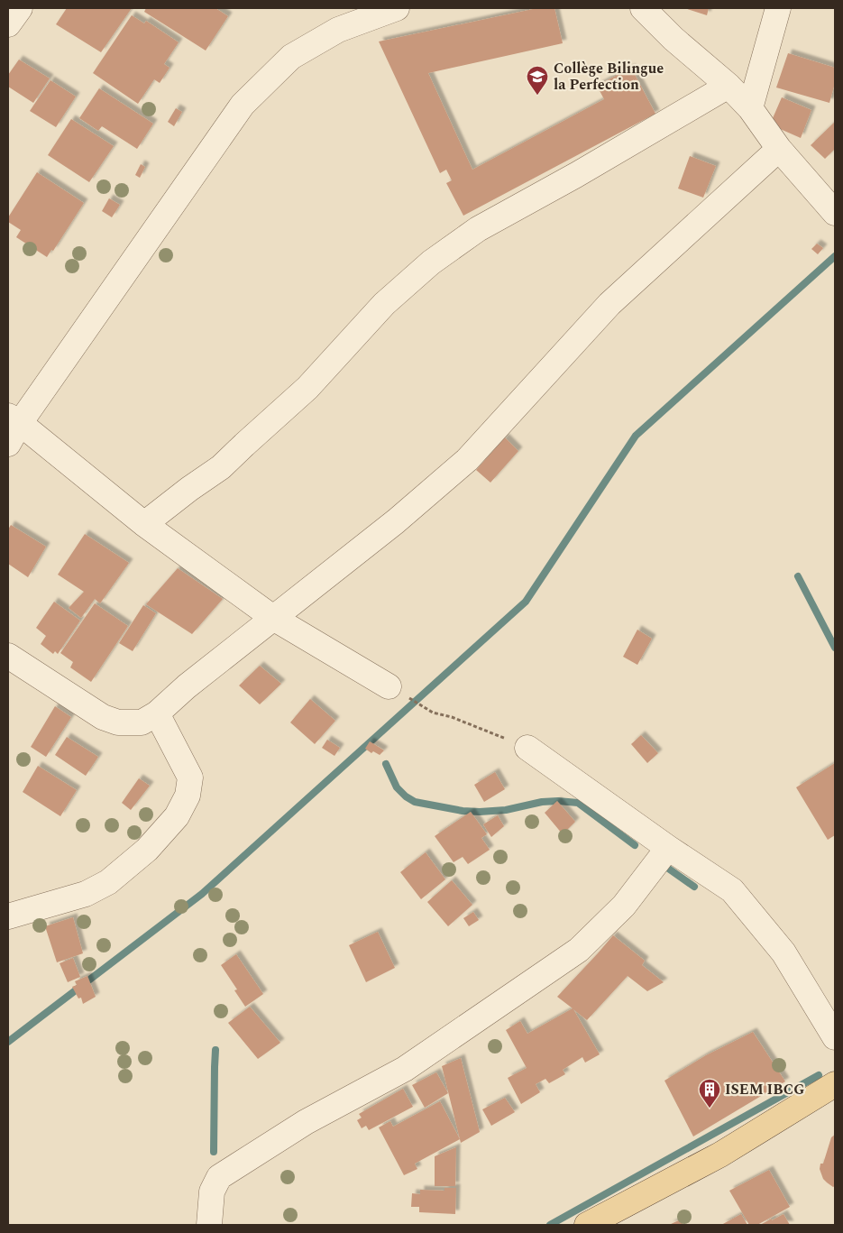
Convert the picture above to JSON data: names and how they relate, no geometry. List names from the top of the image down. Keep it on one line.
{"places":{"school or university":["Collège Bilingue la Perfection"],"building":["ISEM IBCG"]}}
